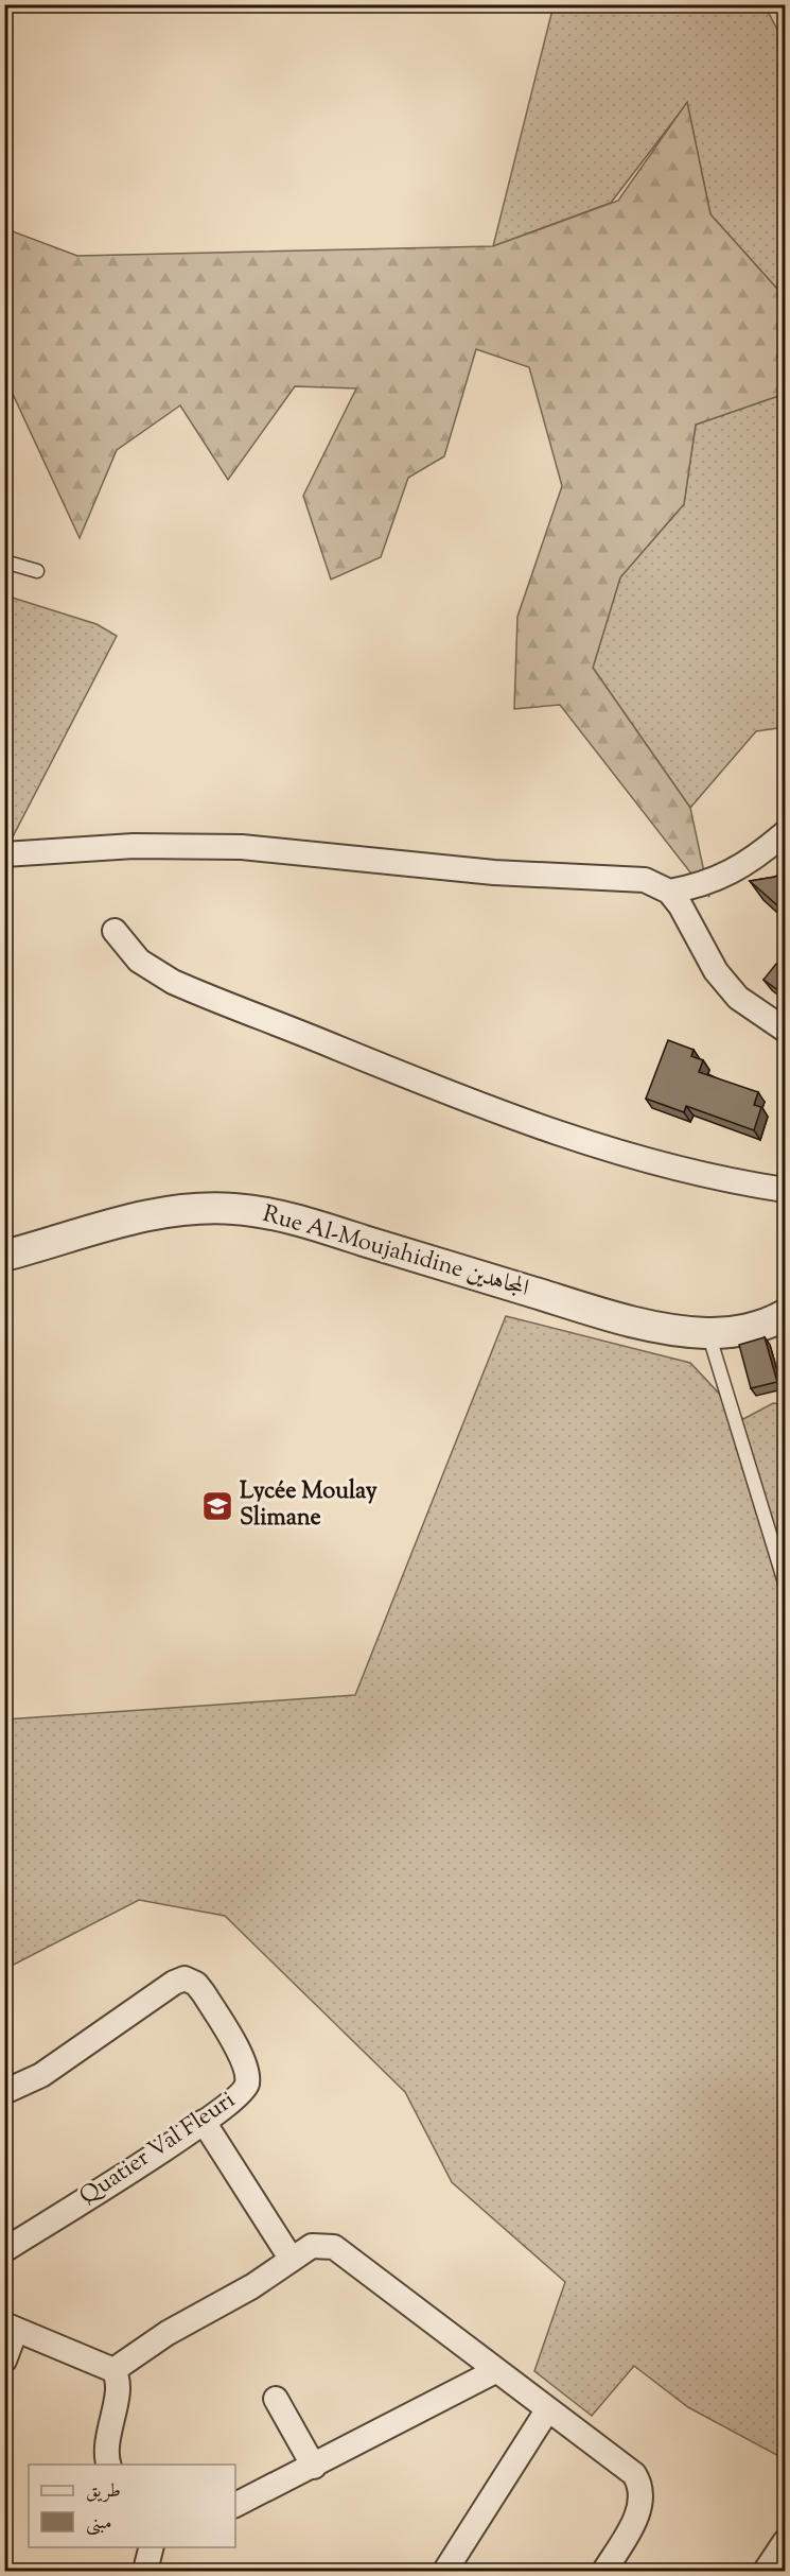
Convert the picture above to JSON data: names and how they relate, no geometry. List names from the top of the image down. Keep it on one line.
{"streets":{"street":["Rue Al-Moujahidine المجاهدين","Quatier Val Fleuri"]},"places":{"school or university":["Lycée Moulay Slimane"]},"legend":["طريق","مبنى"]}
